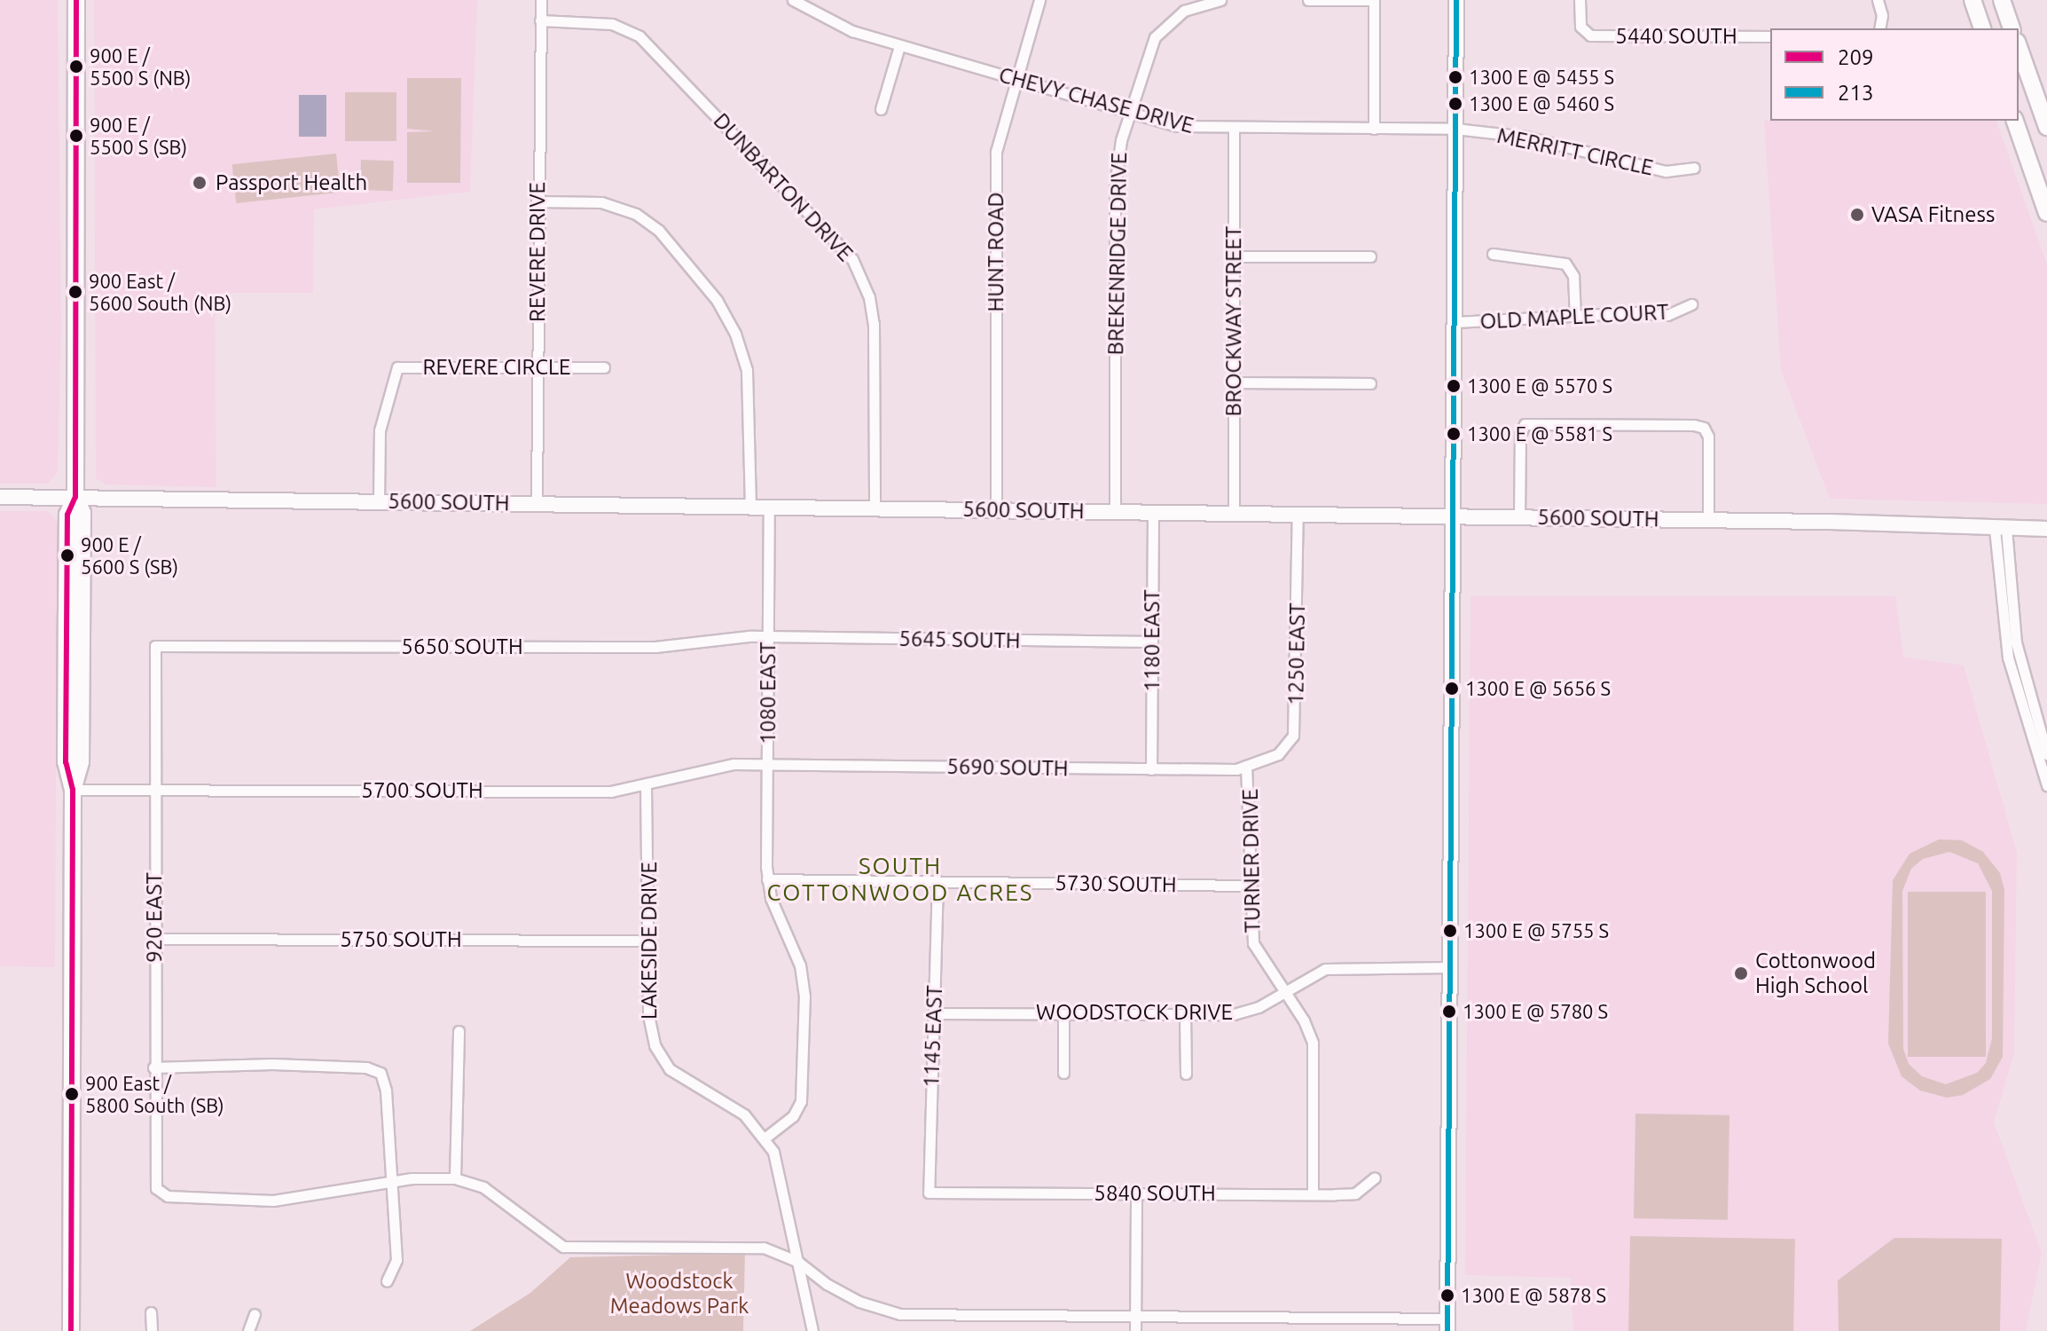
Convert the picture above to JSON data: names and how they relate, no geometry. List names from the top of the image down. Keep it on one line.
{"streets":{"main road":["5600 SOUTH"],"street":["5440 SOUTH","CHEVY CHASE DRIVE","MERRITT CIRCLE","DUNBARTON DRIVE","REVERE DRIVE","HUNT ROAD","BREKENRIDGE DRIVE","OLD MAPLE COURT","BROCKWAY STREET","REVERE CIRCLE","5645 SOUTH","1180 EAST","5650 SOUTH","1250 EAST","1080 EAST","5690 SOUTH","5700 SOUTH","TURNER DRIVE","5730 SOUTH","920 EAST","5750 SOUTH","LAKESIDE DRIVE","WOODSTOCK DRIVE","1145 EAST","5840 SOUTH"]},"crossings":[["CHEVY CHASE DRIVE","MERRITT CIRCLE"],["CHEVY CHASE DRIVE","HUNT ROAD"],["CHEVY CHASE DRIVE","BREKENRIDGE DRIVE"],["CHEVY CHASE DRIVE","BROCKWAY STREET"],["DUNBARTON DRIVE","REVERE DRIVE"],["DUNBARTON DRIVE","5600 SOUTH"],["REVERE DRIVE","REVERE CIRCLE"],["REVERE DRIVE","5600 SOUTH"],["HUNT ROAD","5600 SOUTH"],["BREKENRIDGE DRIVE","5600 SOUTH"],["BROCKWAY STREET","5600 SOUTH"],["REVERE CIRCLE","5600 SOUTH"],["5600 SOUTH","1180 EAST"],["5600 SOUTH","1250 EAST"],["5600 SOUTH","1080 EAST"],["5645 SOUTH","1180 EAST"],["5645 SOUTH","5650 SOUTH"],["5645 SOUTH","1080 EAST"],["1180 EAST","5690 SOUTH"],["5650 SOUTH","1080 EAST"],["5650 SOUTH","920 EAST"],["1250 EAST","5690 SOUTH"],["1250 EAST","TURNER DRIVE"],["1080 EAST","5690 SOUTH"],["1080 EAST","5700 SOUTH"],["1080 EAST","5730 SOUTH"],["1080 EAST","LAKESIDE DRIVE"],["5690 SOUTH","5700 SOUTH"],["5690 SOUTH","TURNER DRIVE"],["5700 SOUTH","920 EAST"],["5700 SOUTH","LAKESIDE DRIVE"],["TURNER DRIVE","5730 SOUTH"],["TURNER DRIVE","WOODSTOCK DRIVE"],["TURNER DRIVE","5840 SOUTH"],["5730 SOUTH","1145 EAST"],["920 EAST","5750 SOUTH"],["5750 SOUTH","LAKESIDE DRIVE"],["WOODSTOCK DRIVE","1145 EAST"],["1145 EAST","5840 SOUTH"]],"districts":["SOUTH COTTONWOOD ACRES"],"parks":["Woodstock Meadows Park"],"places":["900 E / 5500 S (NB)","1300 E @ 5455 S","1300 E @ 5460 S","900 E / 5500 S (SB)","Passport Health","VASA Fitness","900 East / 5600 South (NB)","1300 E @ 5570 S","1300 E @ 5581 S","900 E / 5600 S (SB)","1300 E @ 5656 S","1300 E @ 5755 S","Cottonwood High School","1300 E @ 5780 S","900 East / 5800 South (SB)","1300 E @ 5878 S"],"lines":["transit line 209","transit line 213"],"legend":["209","213"]}
